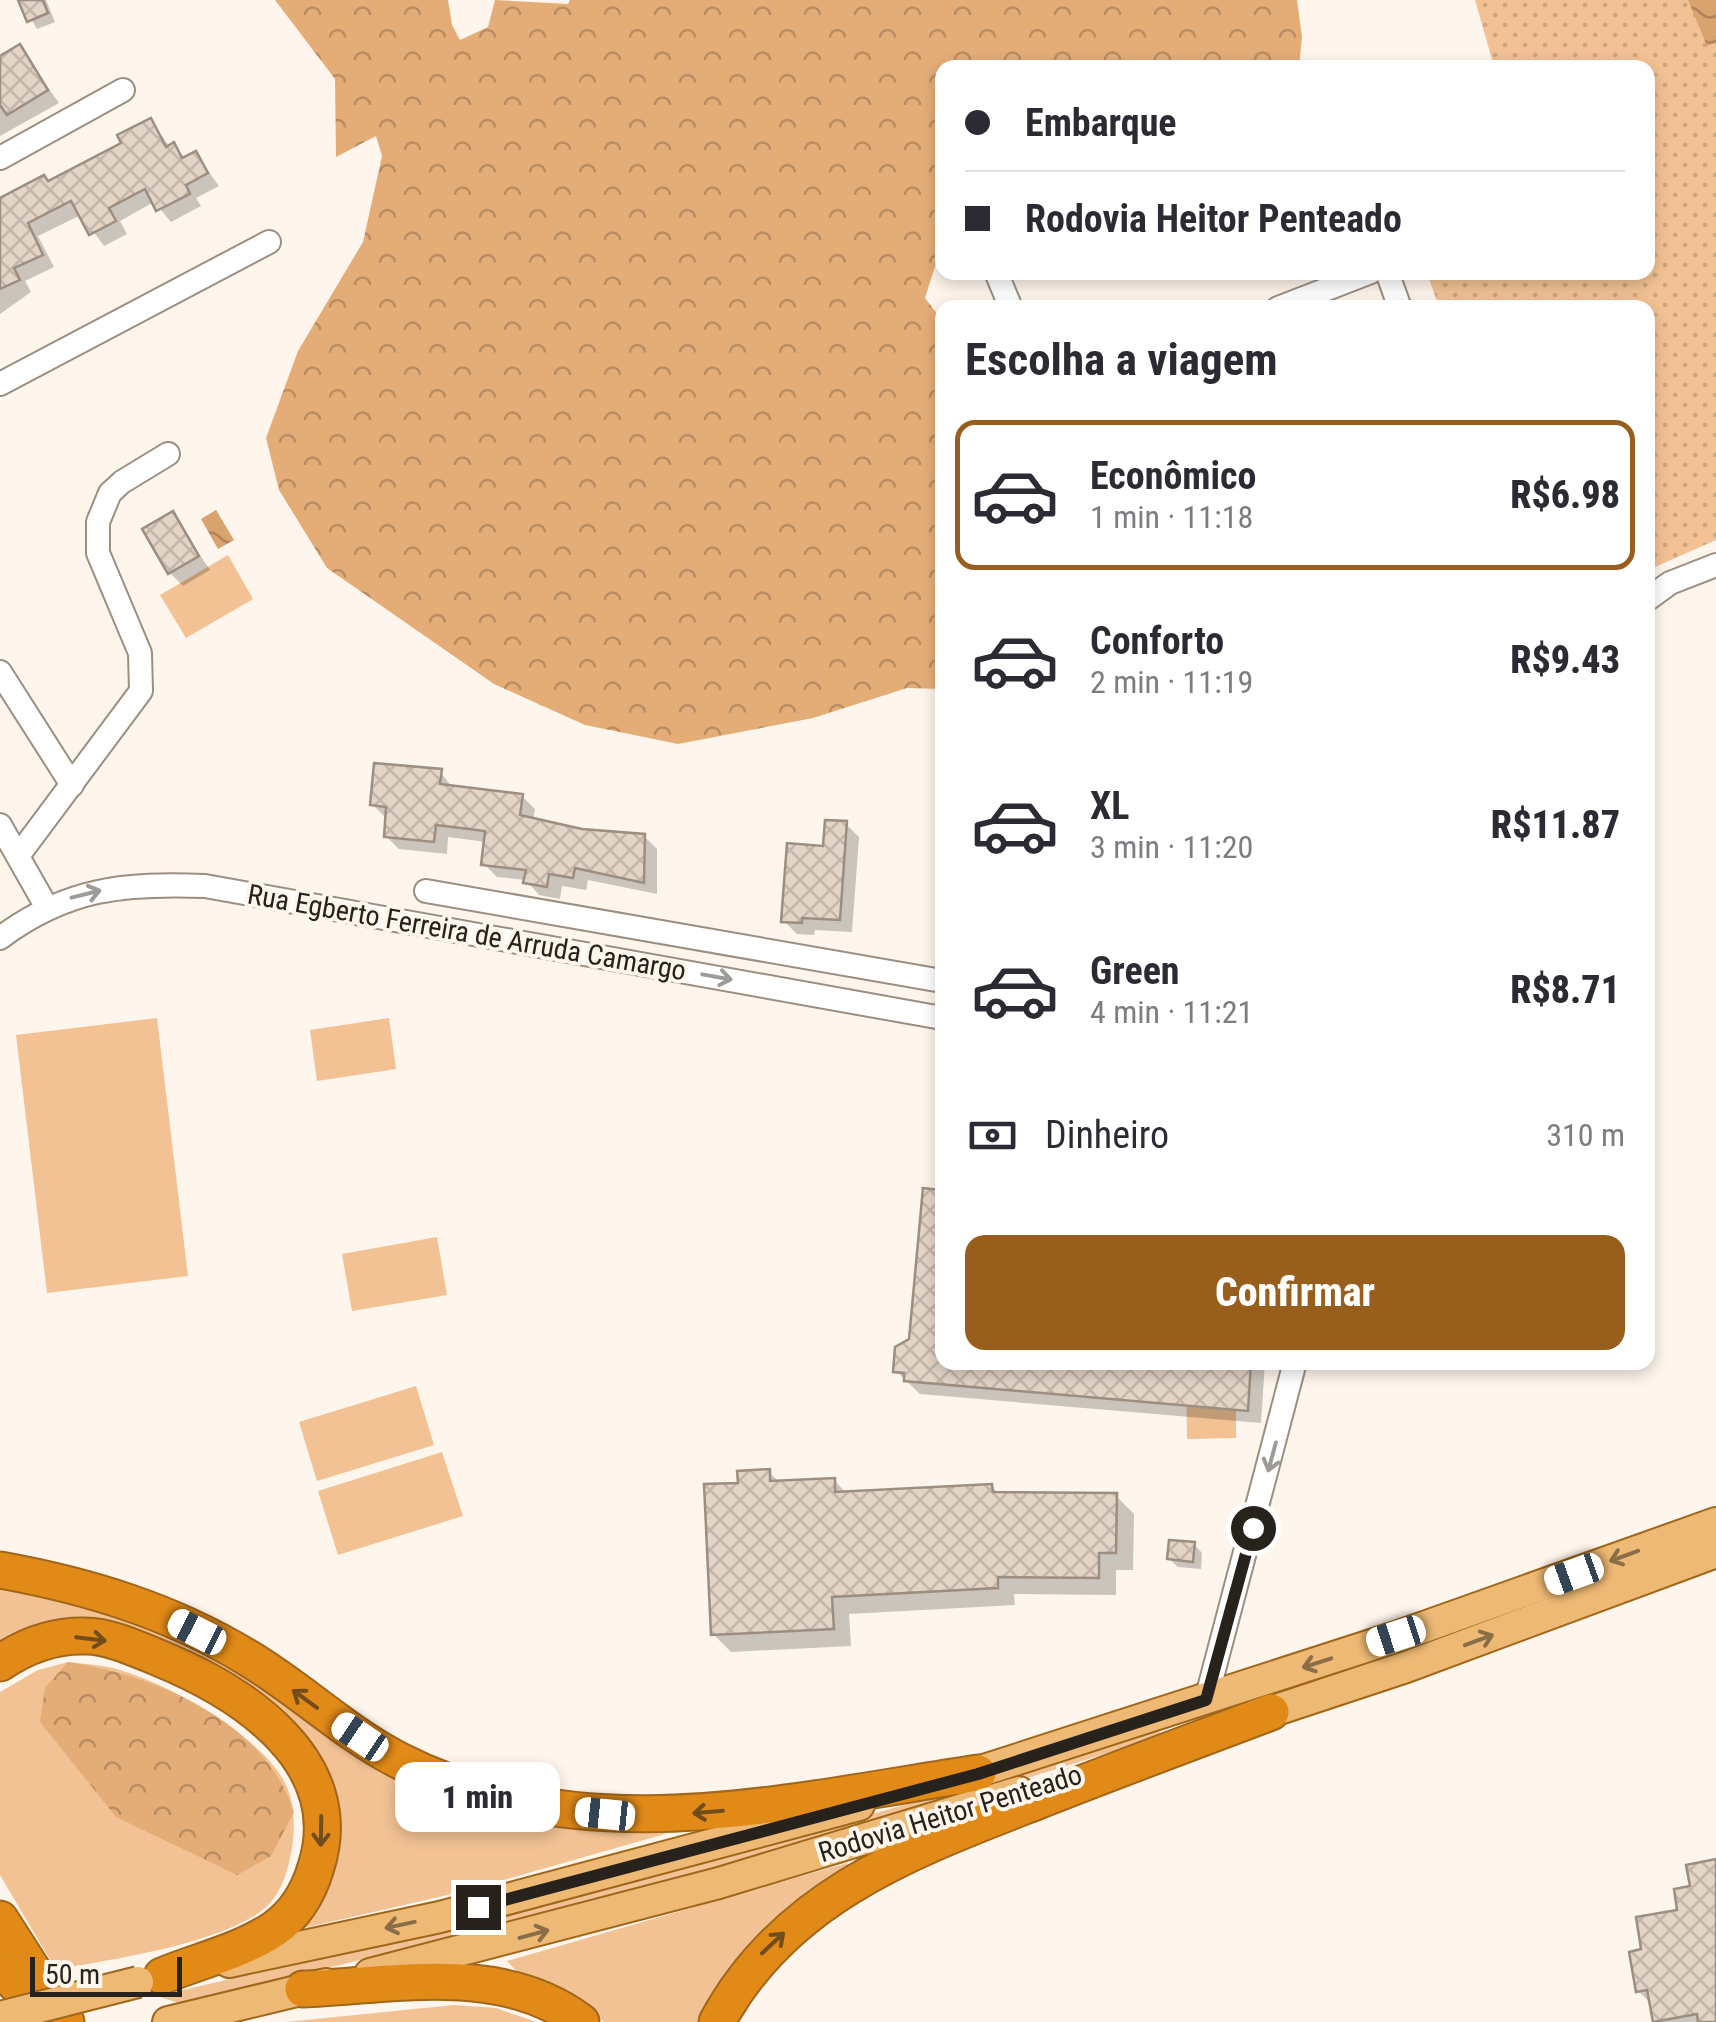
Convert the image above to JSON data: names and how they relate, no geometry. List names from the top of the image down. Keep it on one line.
{"streets":{"main road":["Rodovia Heitor Penteado"],"street":["Rua Egberto Ferreira de Arruda Camargo"]},"scale_bar":"50 m","page":{"banner":["Embarque","Rodovia Heitor Penteado"],"heading":"Escolha a viagem","list":[{"name":"Econômico","note":"1 min · 11:18","value":"R$6.98"},{"name":"Conforto","note":"2 min · 11:19","value":"R$9.43"},{"name":"XL","note":"3 min · 11:20","value":"R$11.87"},{"name":"Green","note":"4 min · 11:21","value":"R$8.71"}],"pay":["Dinheiro","310 m"],"buttons":"Confirmar","bubble":"1 min","scale":"50 m"}}
